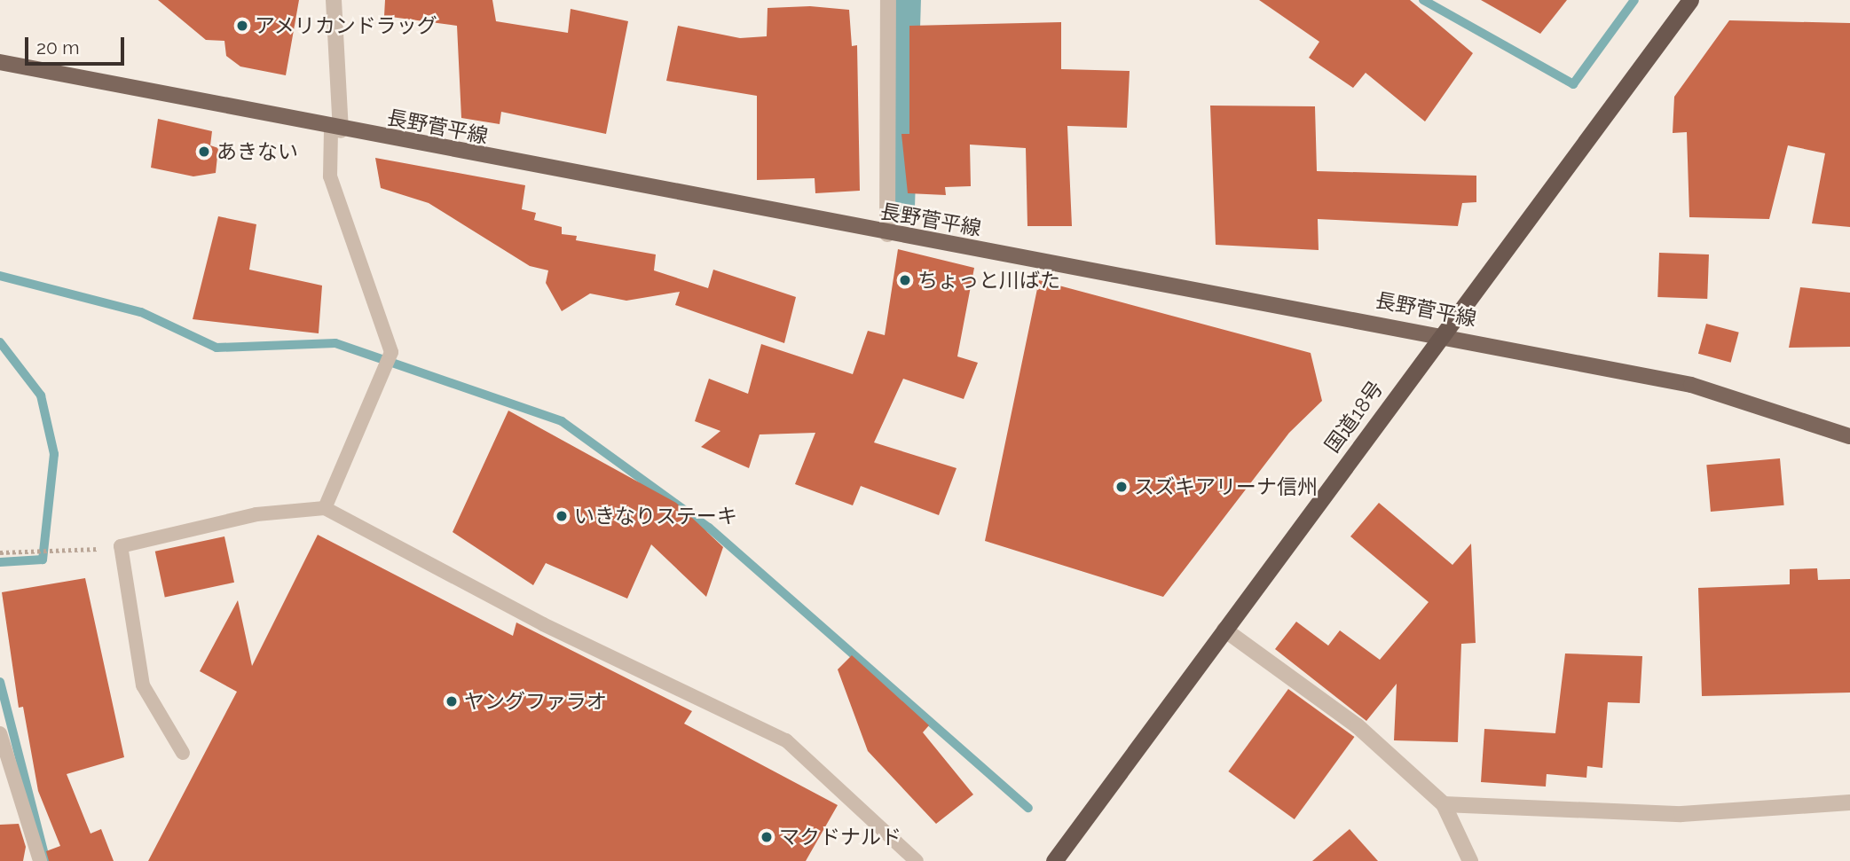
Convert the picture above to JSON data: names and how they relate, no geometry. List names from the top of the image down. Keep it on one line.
{"streets":{"highway":["国道18号"],"main road":["長野菅平線"]},"crossings":[["長野菅平線","国道18号"]],"places":["アメリカンドラッグ","あきない","ちょっと川ばた","スズキアリーナ信州","いきなりステーキ","ヤングファラオ","マクドナルド"],"scale_bar":"20 m"}
